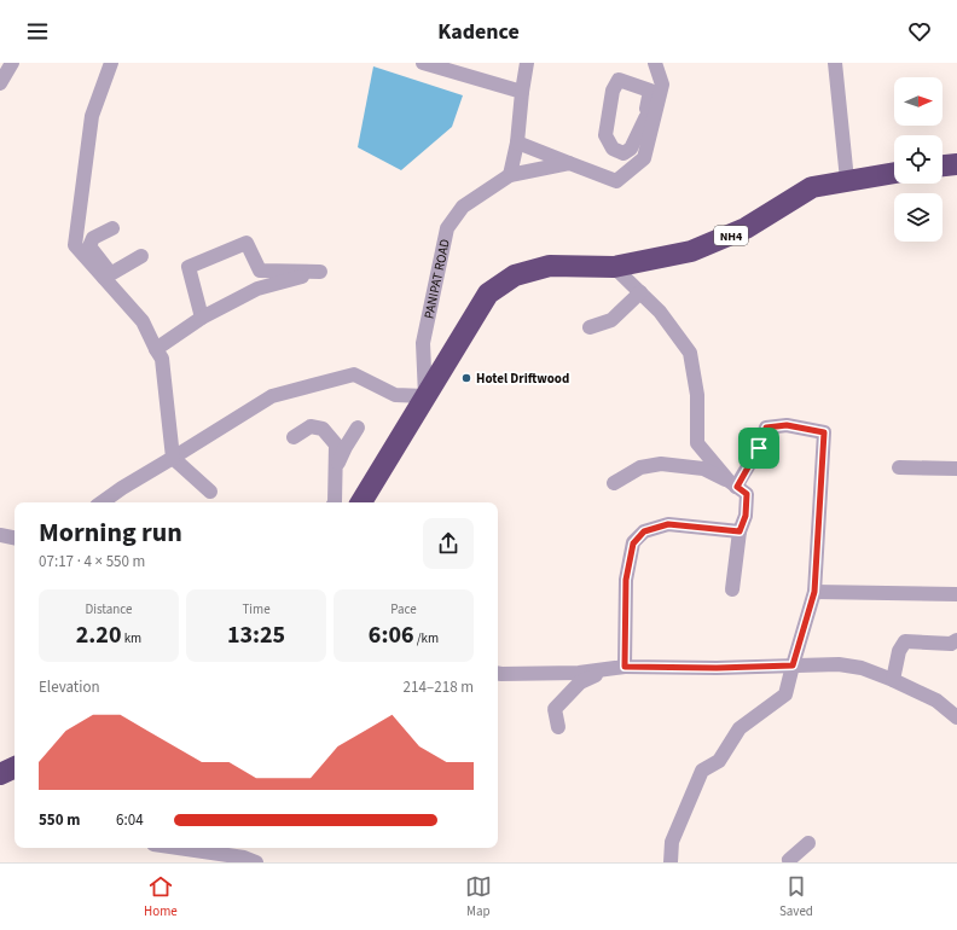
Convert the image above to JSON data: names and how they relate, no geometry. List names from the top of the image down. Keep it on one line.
{"streets":{"highway":["NH4"],"street":["PANIPAT ROAD"]},"crossings":[["NH4","PANIPAT ROAD"]],"places":["Hotel Driftwood"],"north":"right","page":{"header":"Kadence","heading":["Morning run","07:17 · 4 × 550 m"],"stats":[["Distance","2.20 km"],["Time","13:25"],["Pace","6:06 /km"]],"chart":["Elevation","214–218 m"],"list":[{"name":"550 m","note":"6:04"}],"tabs":["Home","Map","Saved"]}}
